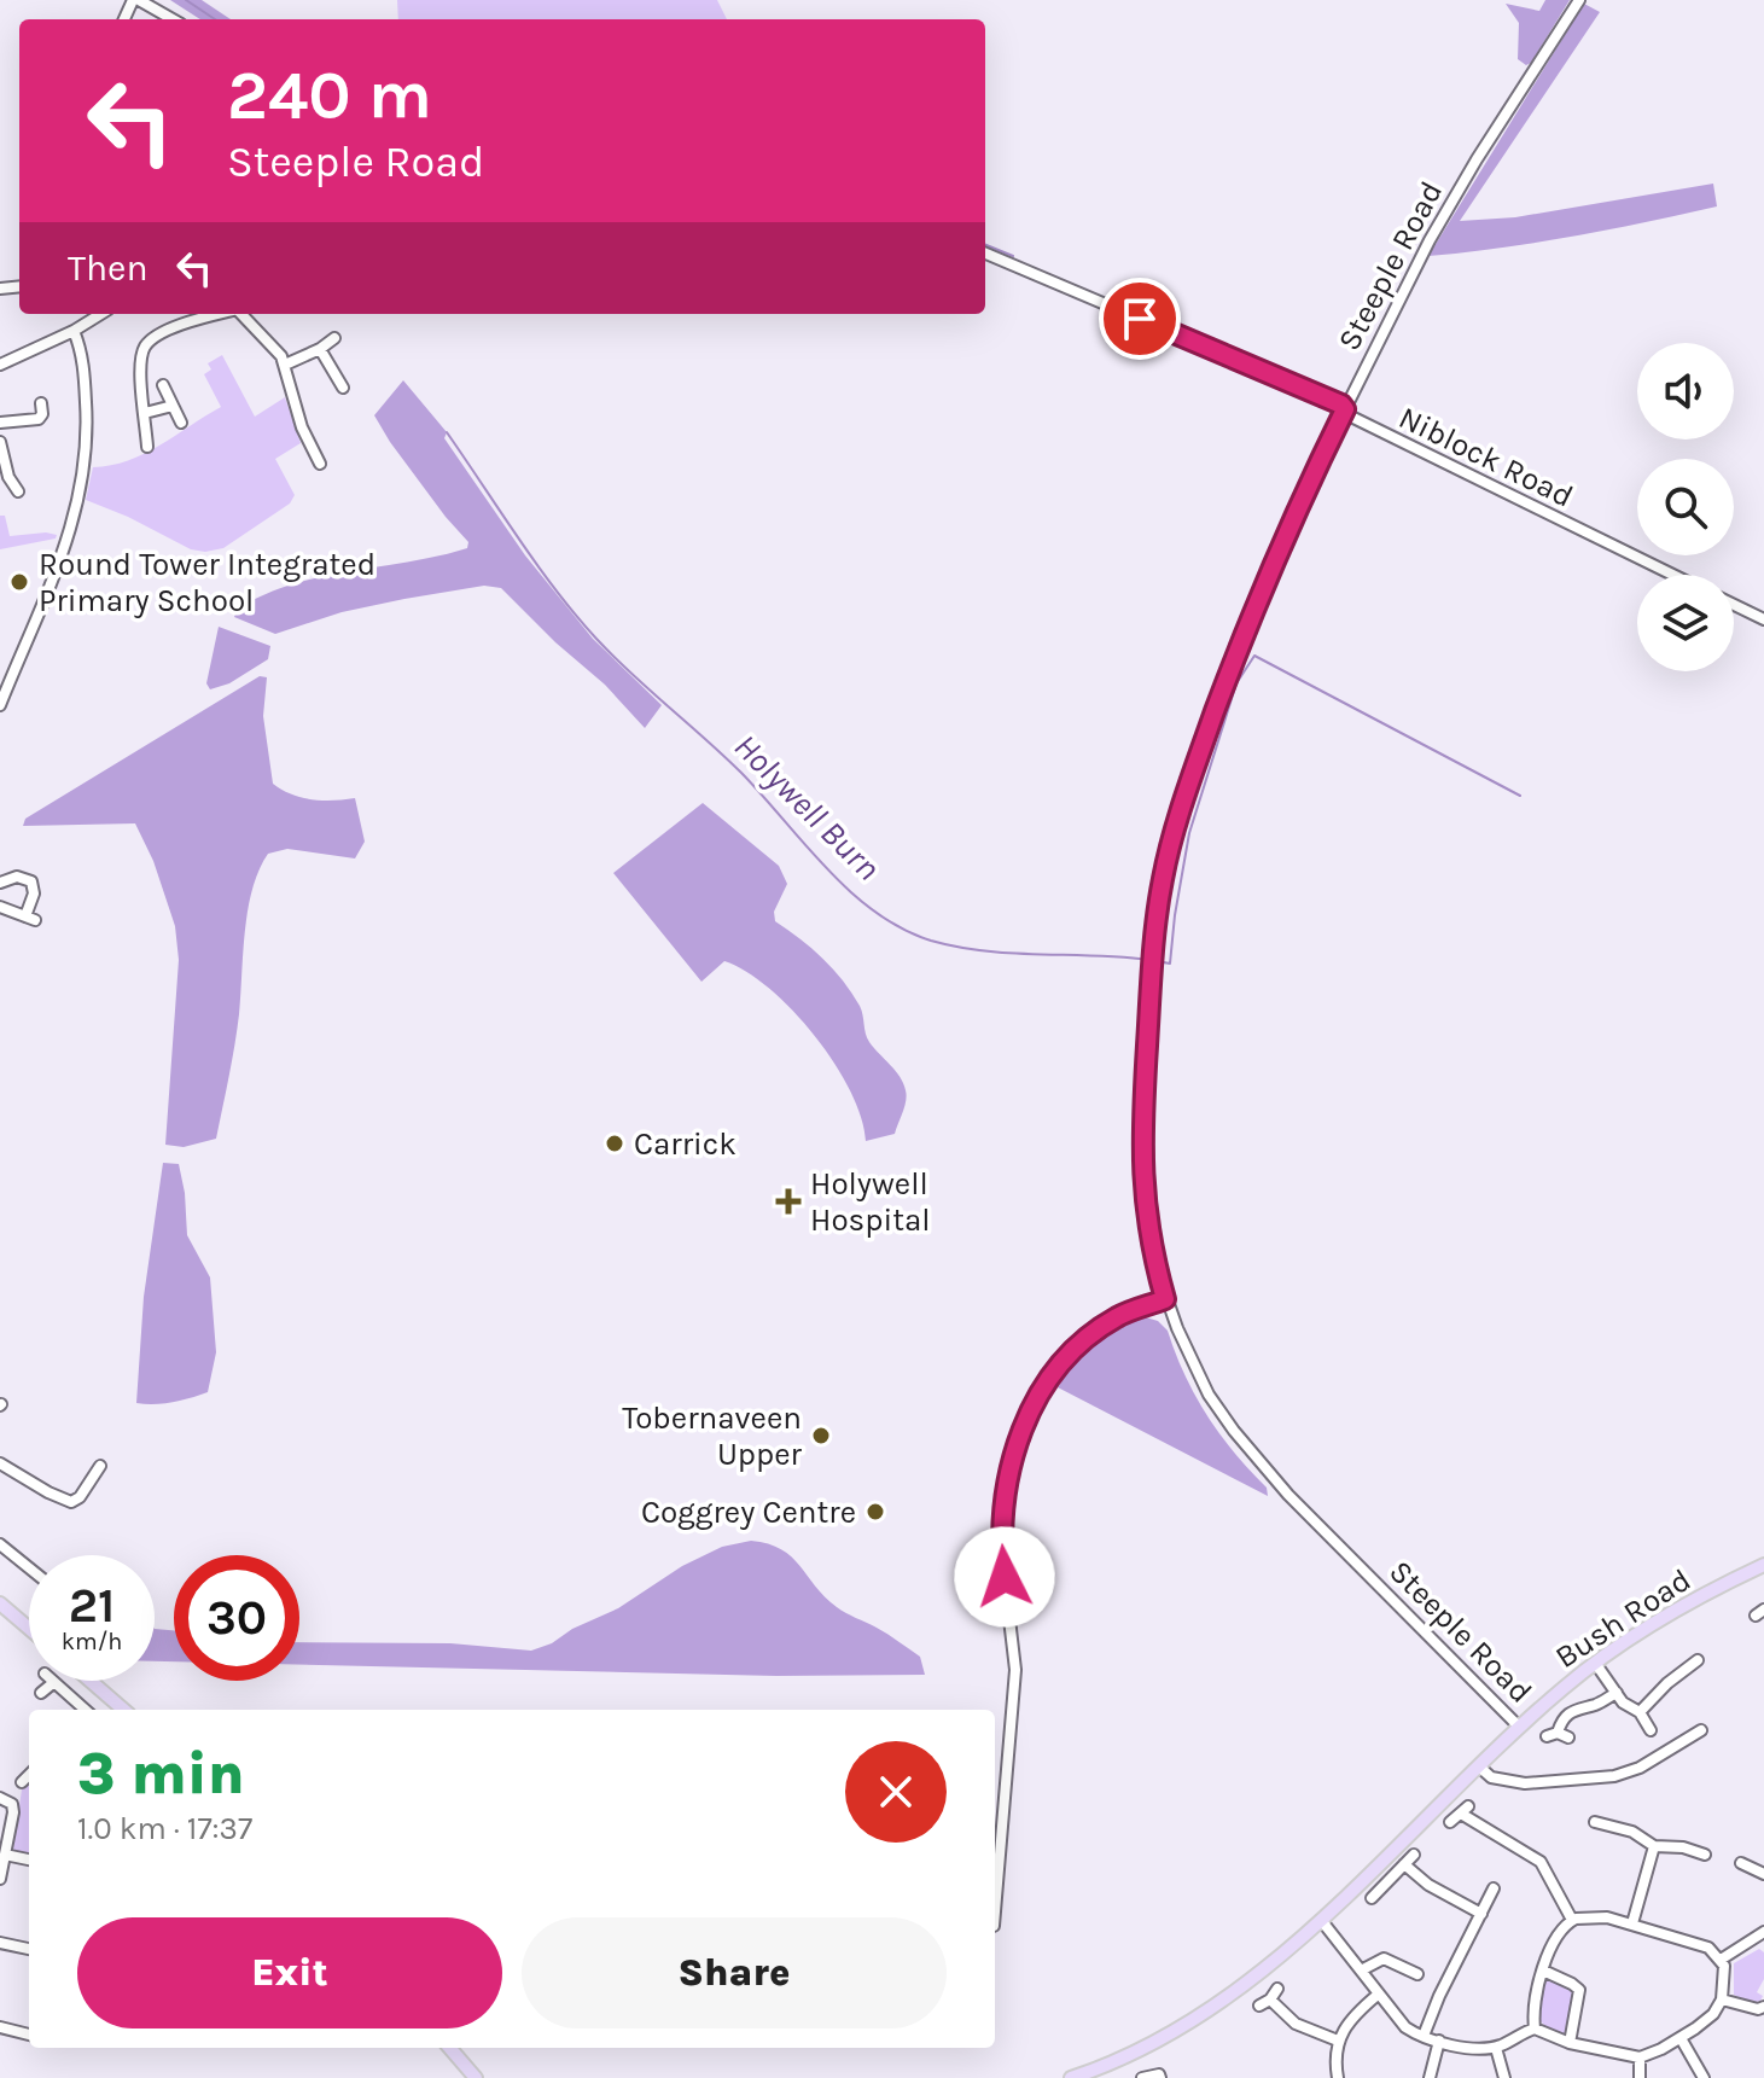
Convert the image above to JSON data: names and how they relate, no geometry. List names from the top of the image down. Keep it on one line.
{"streets":{"main road":["Steeple Road","Bush Road"],"street":["Niblock Road"]},"crossings":[["Steeple Road","Niblock Road"],["Steeple Road","Bush Road"]],"water":["Holywell Burn"],"places":{"other":["Round Tower Integrated Primary School","Carrick","Tobernaveen Upper","Coggrey Centre"],"health":["Holywell Hospital"]},"page":{"turn":["240 m","Steeple Road"],"then":"Then","speed":"21 km/h","limit":"30","heading":["3 min","1.0 km · 17:37"],"buttons":["Exit","Share"]}}
